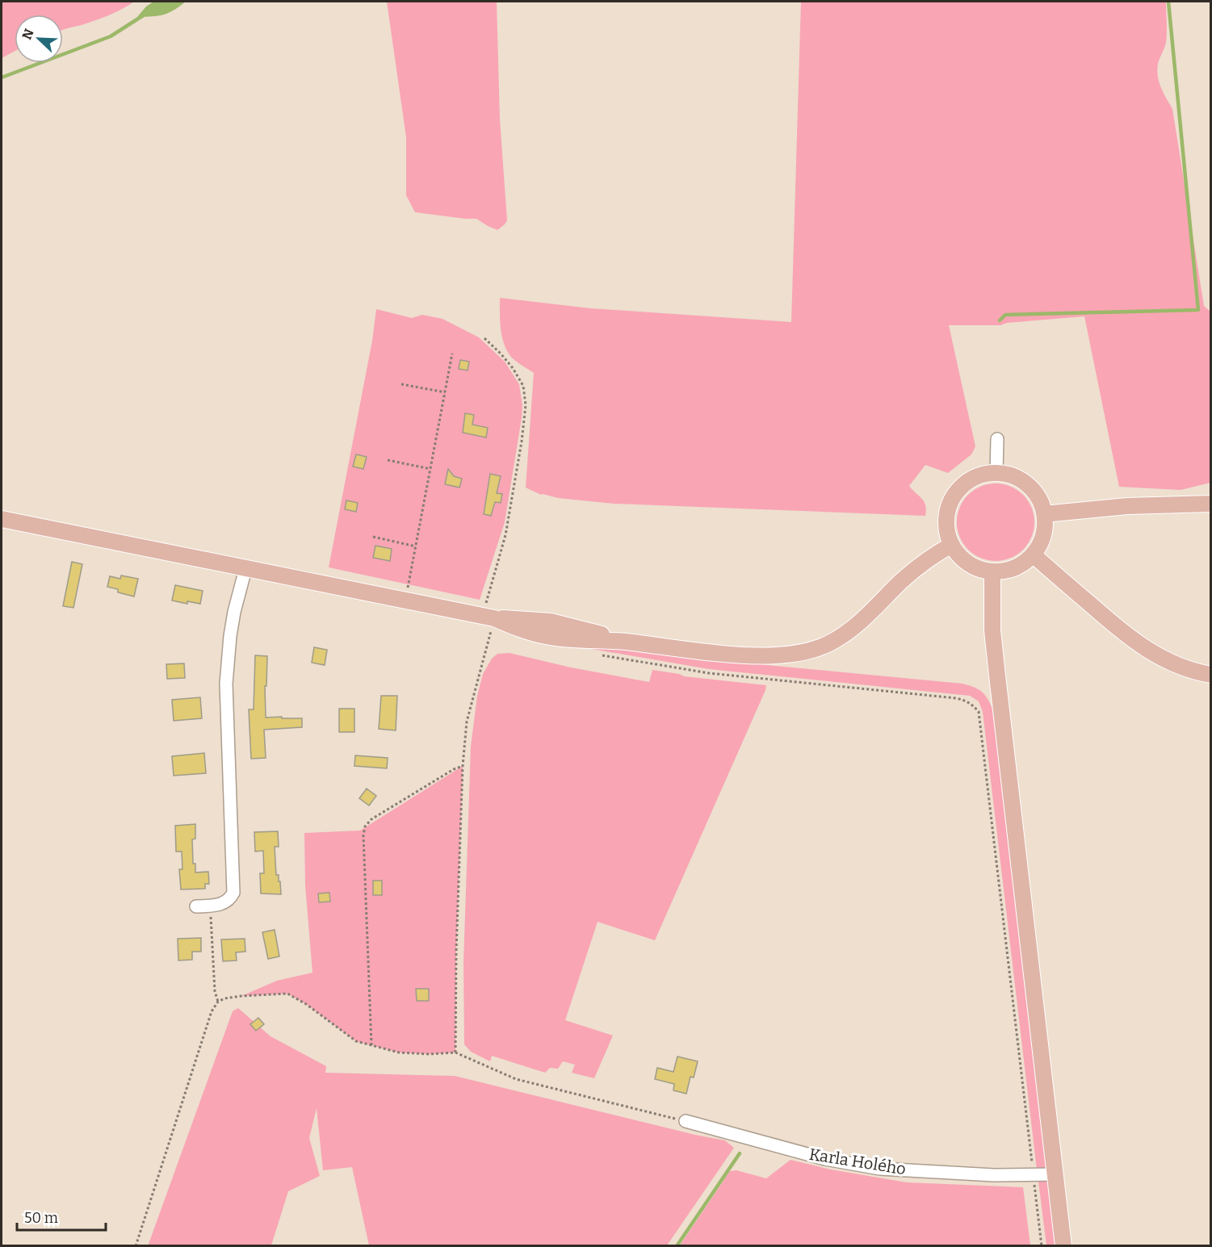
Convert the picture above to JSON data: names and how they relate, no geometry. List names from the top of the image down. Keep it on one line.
{"streets":{"street":["Karla Holého"]},"scale_bar":"50 m","north":"top left"}
